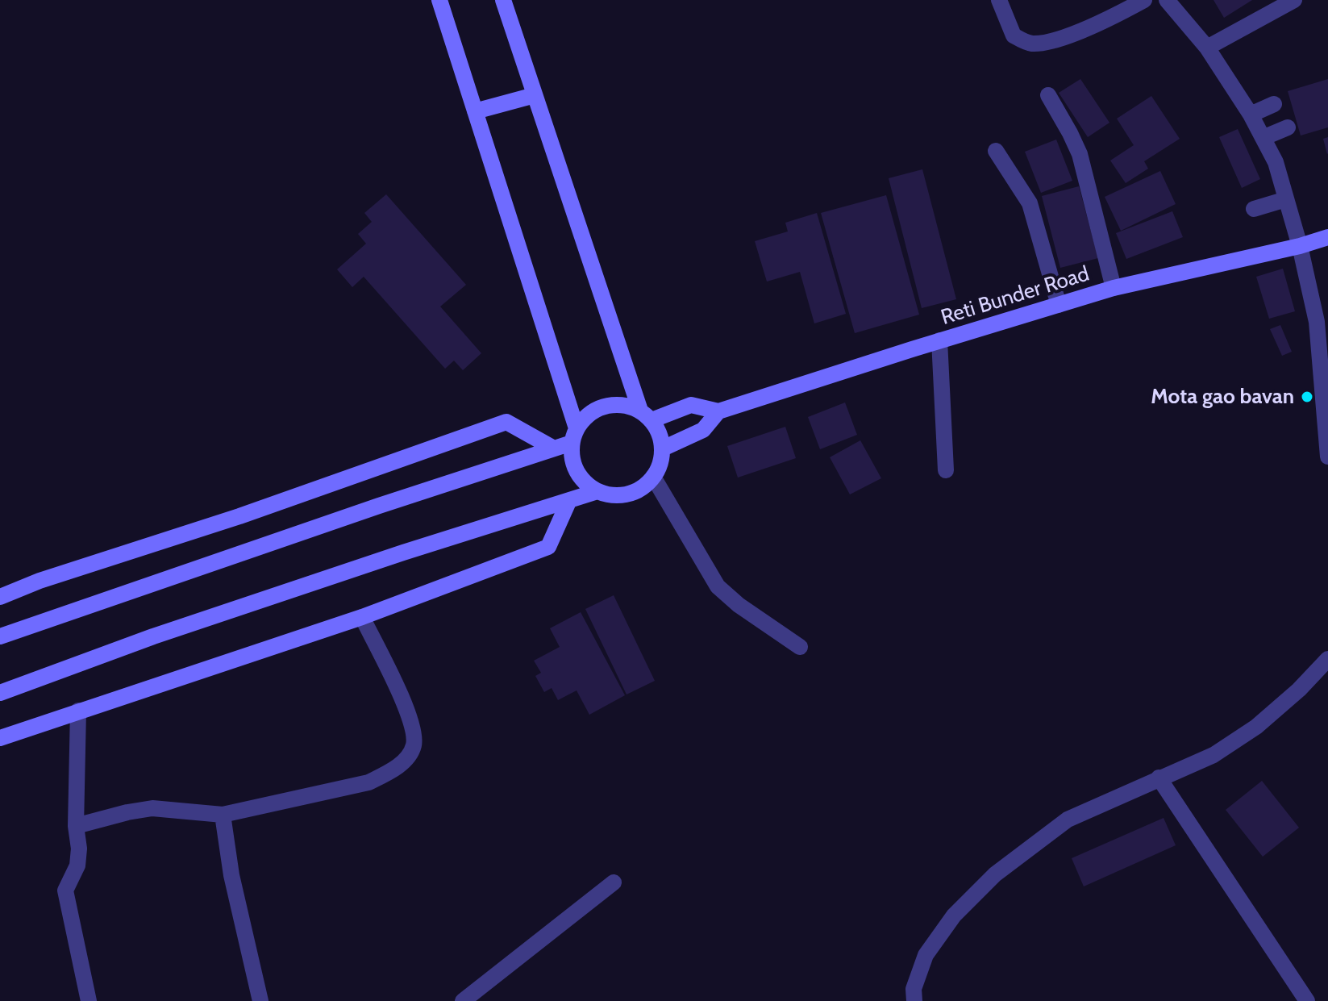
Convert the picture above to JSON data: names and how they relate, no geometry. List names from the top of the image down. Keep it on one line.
{"streets":{"main road":["Reti Bunder Road"]},"places":["Mota gao bavan"]}
